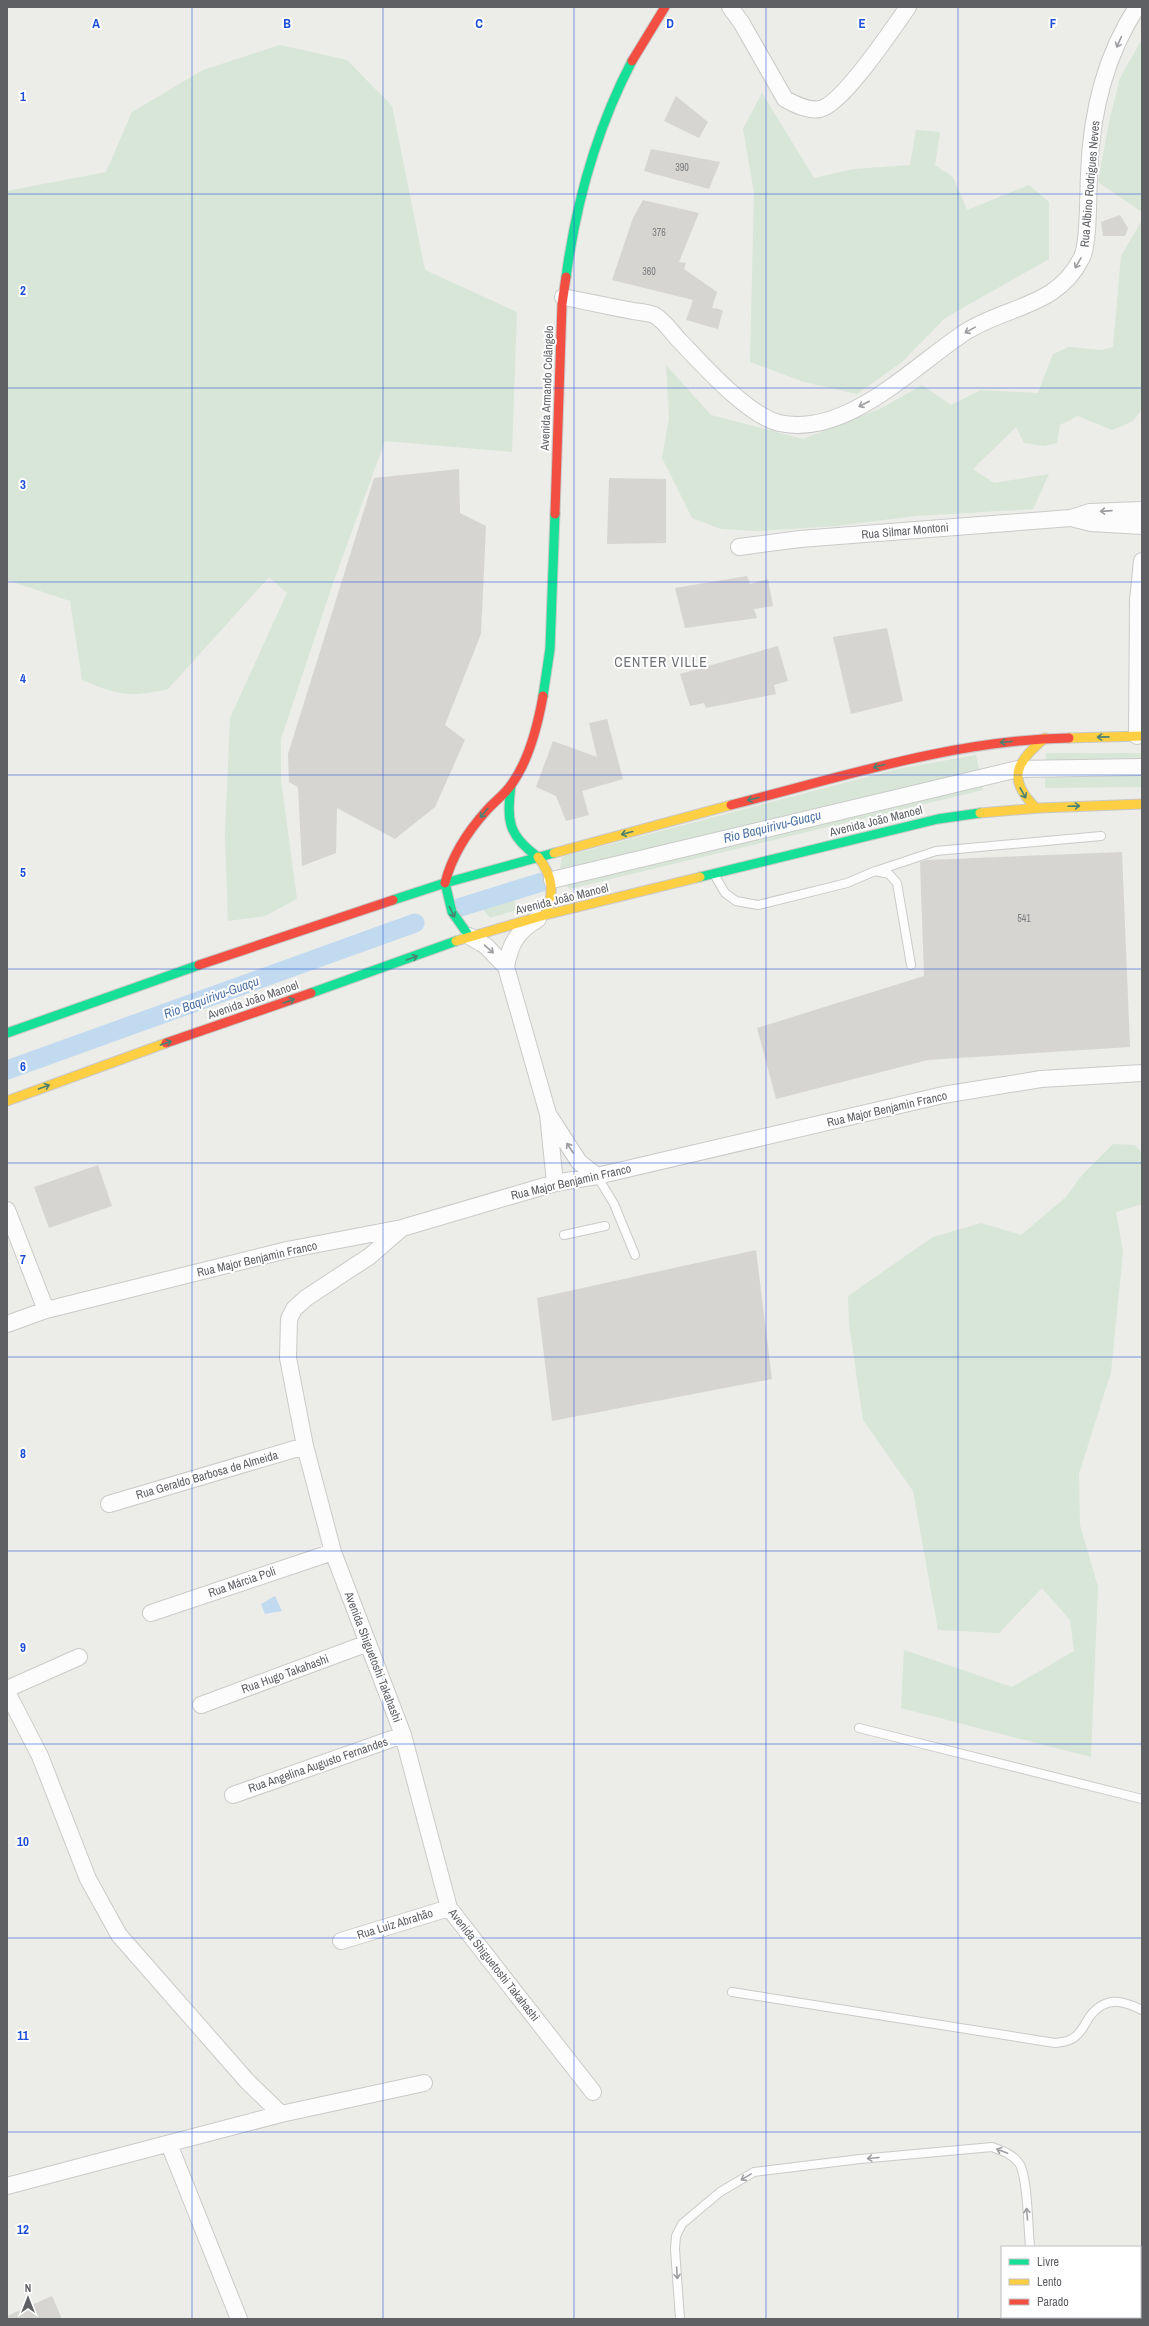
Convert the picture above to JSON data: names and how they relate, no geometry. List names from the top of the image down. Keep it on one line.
{"streets":{"main road":["Avenida Armando Colângelo","Avenida João Manoel"],"street":["Rua Albino Rodrigues Neves","Rua Silmar Montoni","Rua Major Benjamin Franco","Rua Geraldo Barbosa de Almeida","Rua Márcia Poli","Avenida Shiguetoshi Takahashi","Rua Hugo Takahashi","Rua Angelina Augusto Fernandes","Rua Luiz Abrahão"]},"crossings":[["Rua Albino Rodrigues Neves","Avenida Armando Colângelo"],["Rua Major Benjamin Franco","Avenida Shiguetoshi Takahashi"],["Rua Geraldo Barbosa de Almeida","Avenida Shiguetoshi Takahashi"],["Rua Márcia Poli","Avenida Shiguetoshi Takahashi"],["Avenida Shiguetoshi Takahashi","Rua Hugo Takahashi"],["Avenida Shiguetoshi Takahashi","Rua Angelina Augusto Fernandes"],["Avenida Shiguetoshi Takahashi","Rua Luiz Abrahão"]],"districts":["CENTER VILLE"],"water":["Rio Baquirivu-Guaçu"],"house_numbers":["390","376","360","541"],"legend":["Livre","Lento","Parado"],"north":"top","grid":{"columns":["A","B","C","D","E","F"],"rows":["1","2","3","4","5","6","7","8","9","10","11","12"]}}
